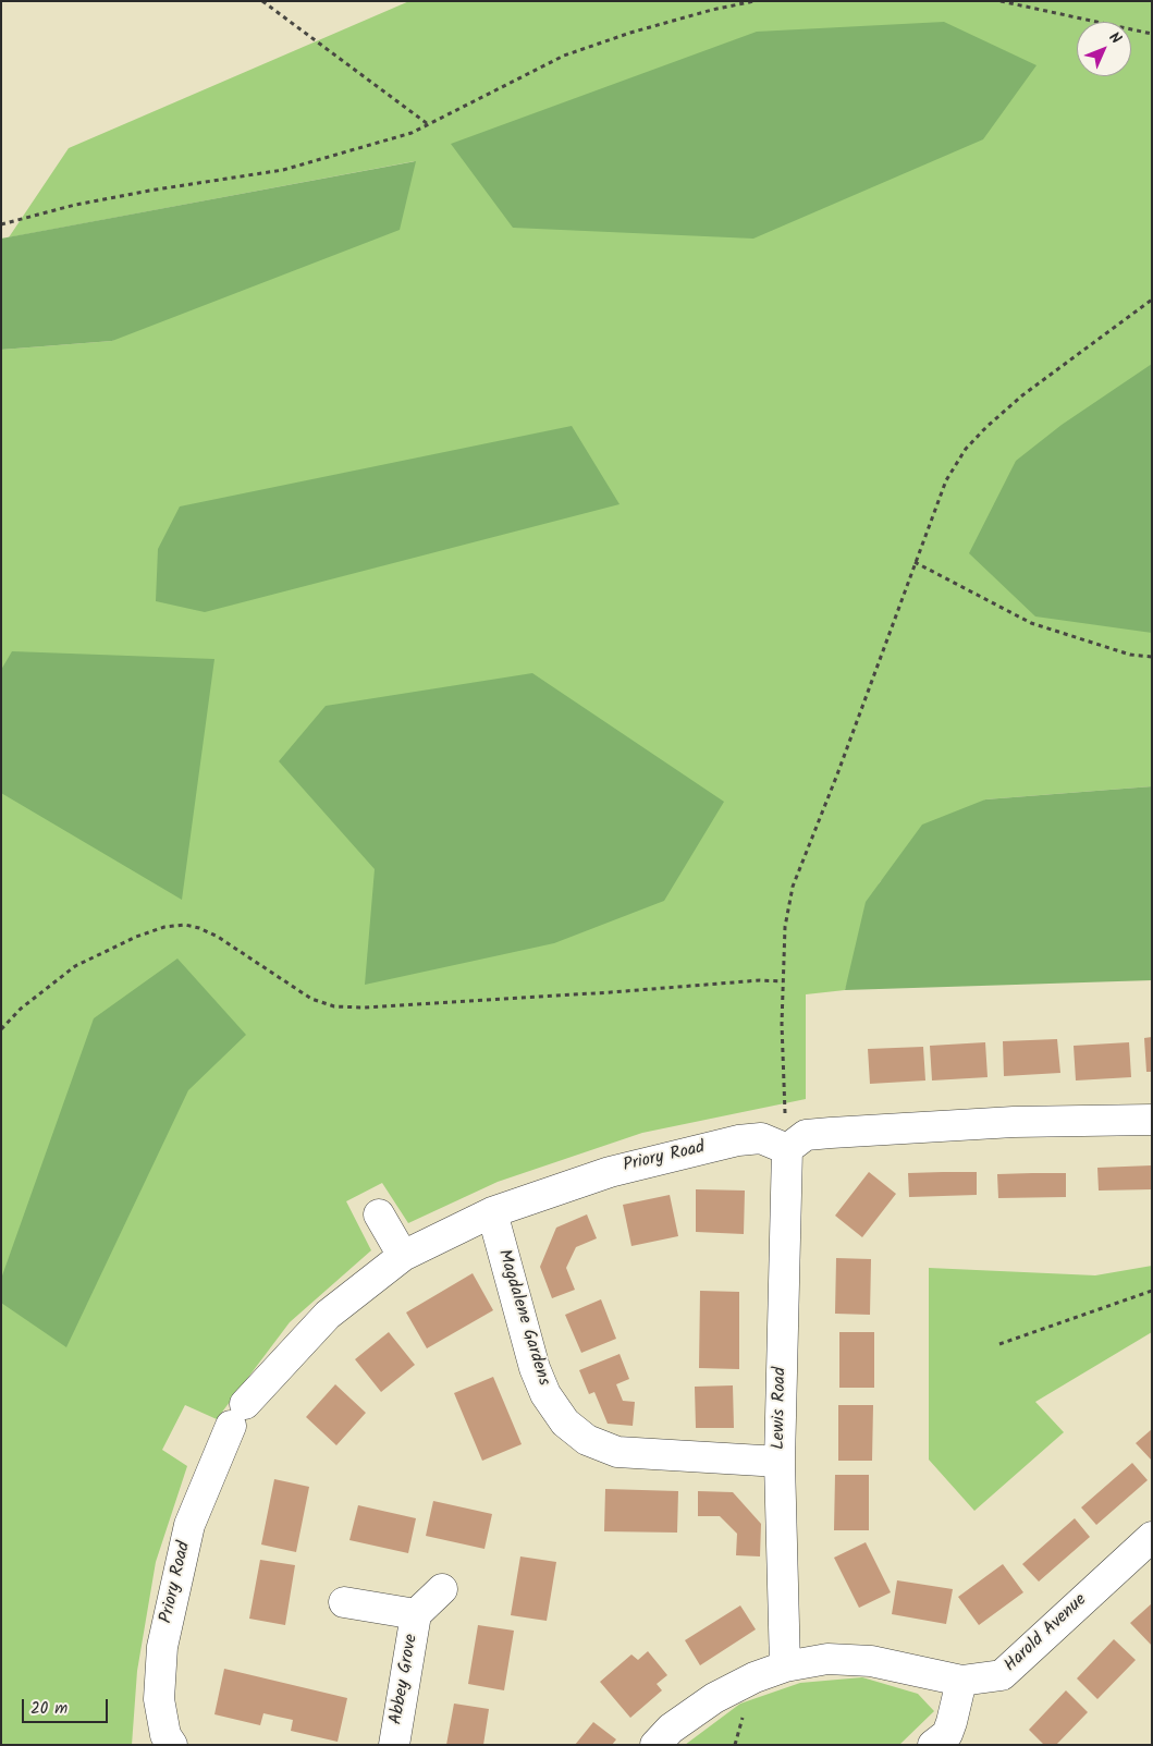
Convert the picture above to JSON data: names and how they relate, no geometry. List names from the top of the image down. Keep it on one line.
{"streets":{"street":["Priory Road","Magdalene Gardens","Lewis Road","Harold Avenue","Abbey Grove"]},"crossings":[["Priory Road","Magdalene Gardens"],["Priory Road","Lewis Road"],["Magdalene Gardens","Lewis Road"]],"scale_bar":"20 m","north":"top right"}
